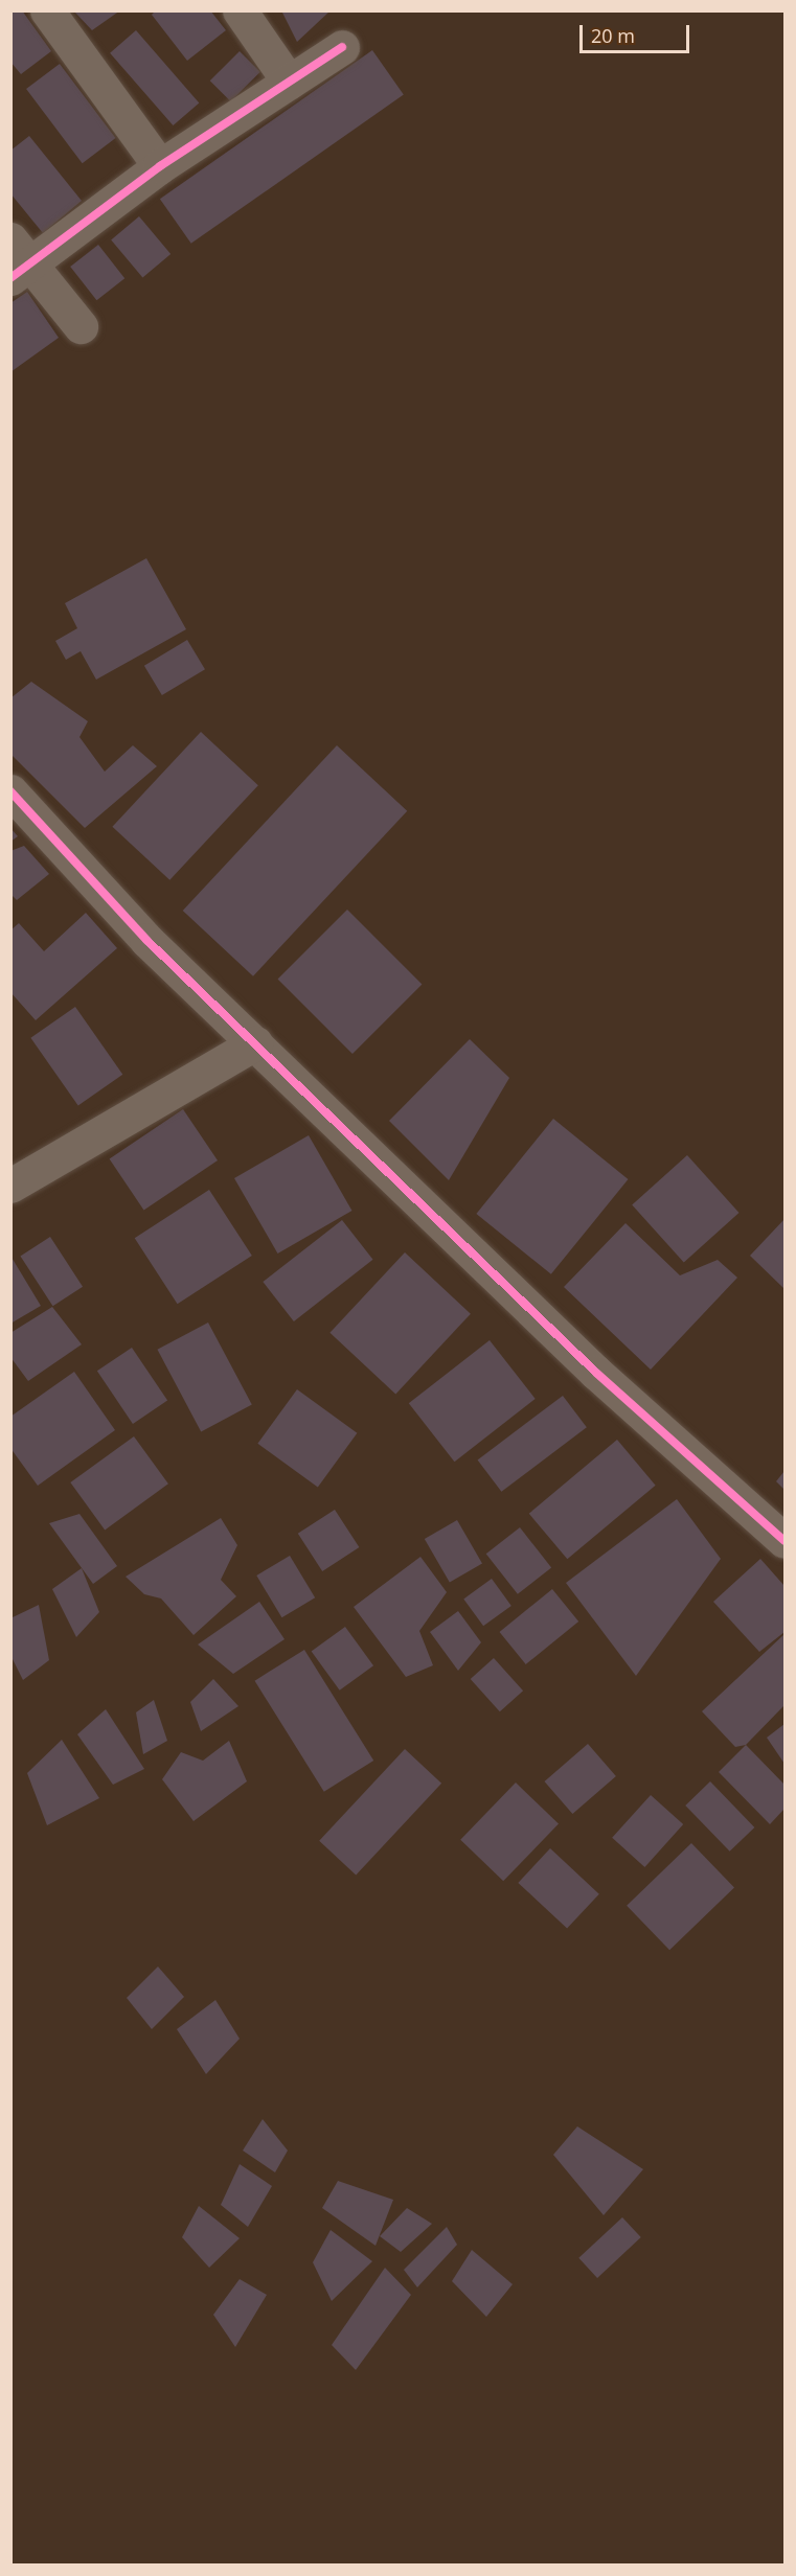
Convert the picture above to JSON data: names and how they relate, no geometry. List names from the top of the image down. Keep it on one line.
{"scale_bar":"20 m"}
